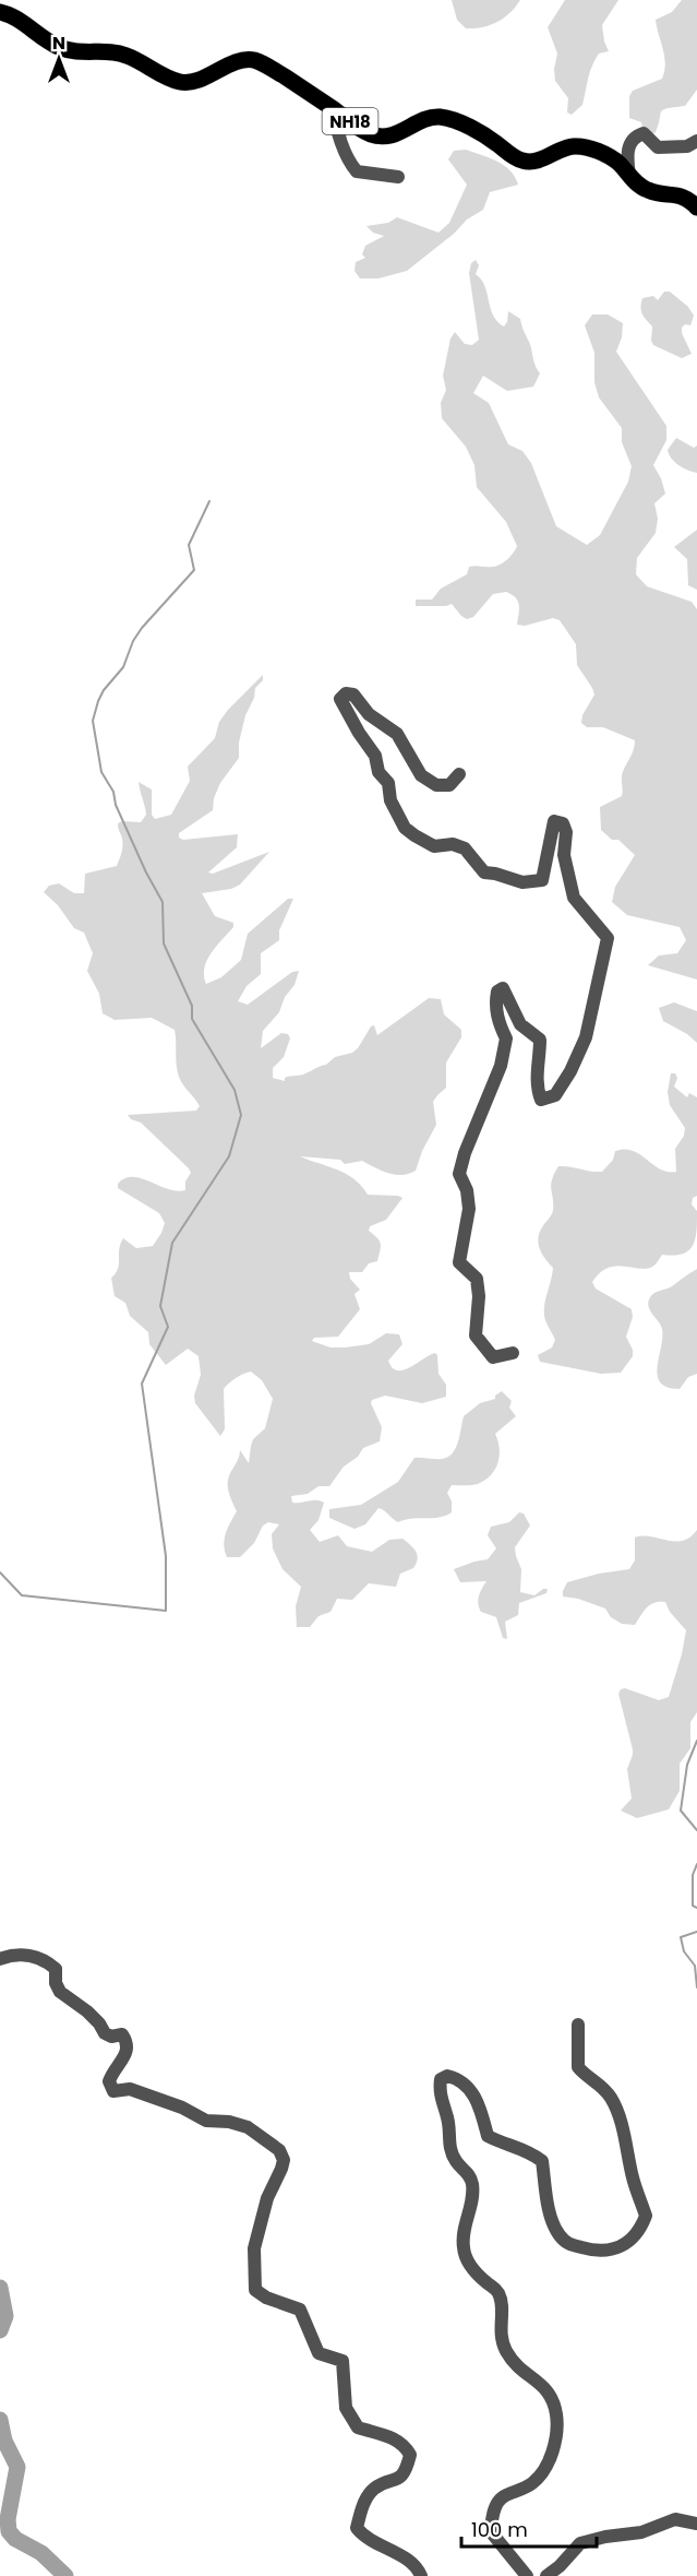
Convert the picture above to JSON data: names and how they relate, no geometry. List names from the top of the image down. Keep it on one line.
{"streets":{"main road":["NH18"]},"scale_bar":"100 m","north":"top"}
